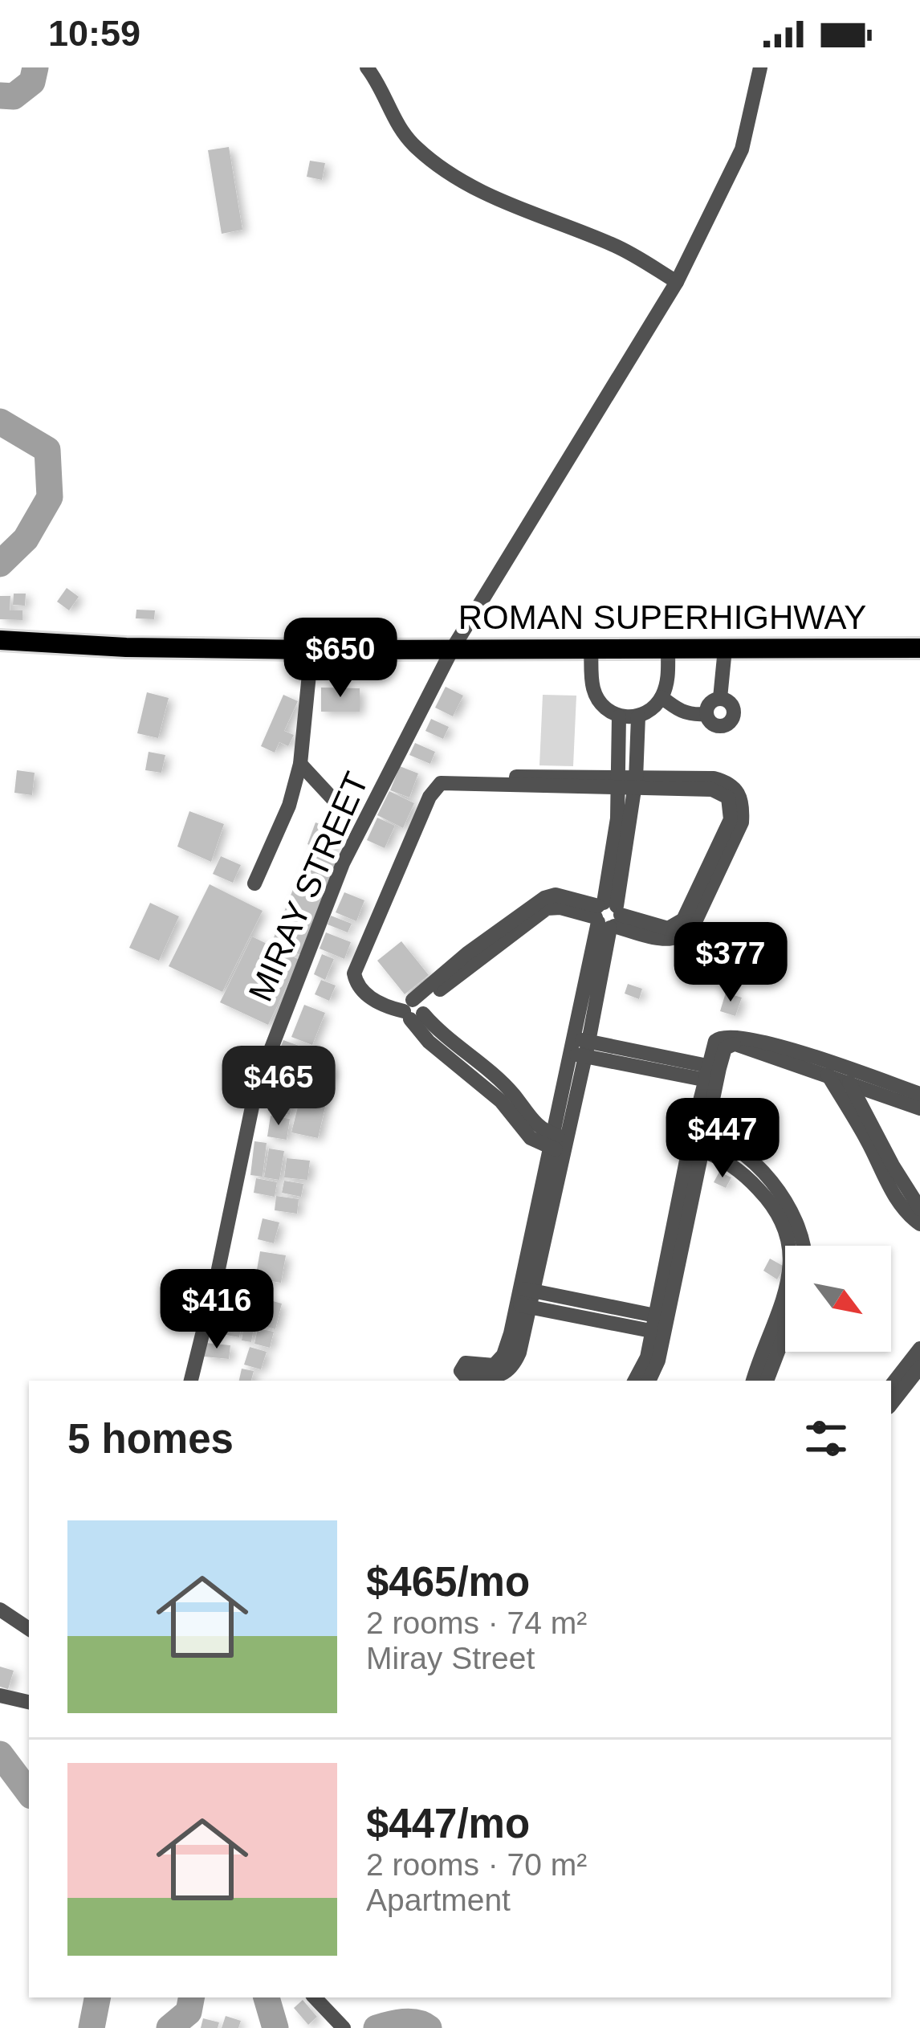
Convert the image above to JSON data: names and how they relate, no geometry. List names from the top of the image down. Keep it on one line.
{"streets":{"main road":["ROMAN SUPERHIGHWAY"],"street":["MIRAY STREET"]},"crossings":[["ROMAN SUPERHIGHWAY","MIRAY STREET"]],"north":"bottom right","page":{"status":"10:59","price":["$650","$377","$465","$447","$416"],"heading":"5 homes","list":[{"name":"$465/mo","note":"2 rooms · 74 m² · Miray Street"},{"name":"$447/mo","note":"2 rooms · 70 m² · Apartment"}]}}
